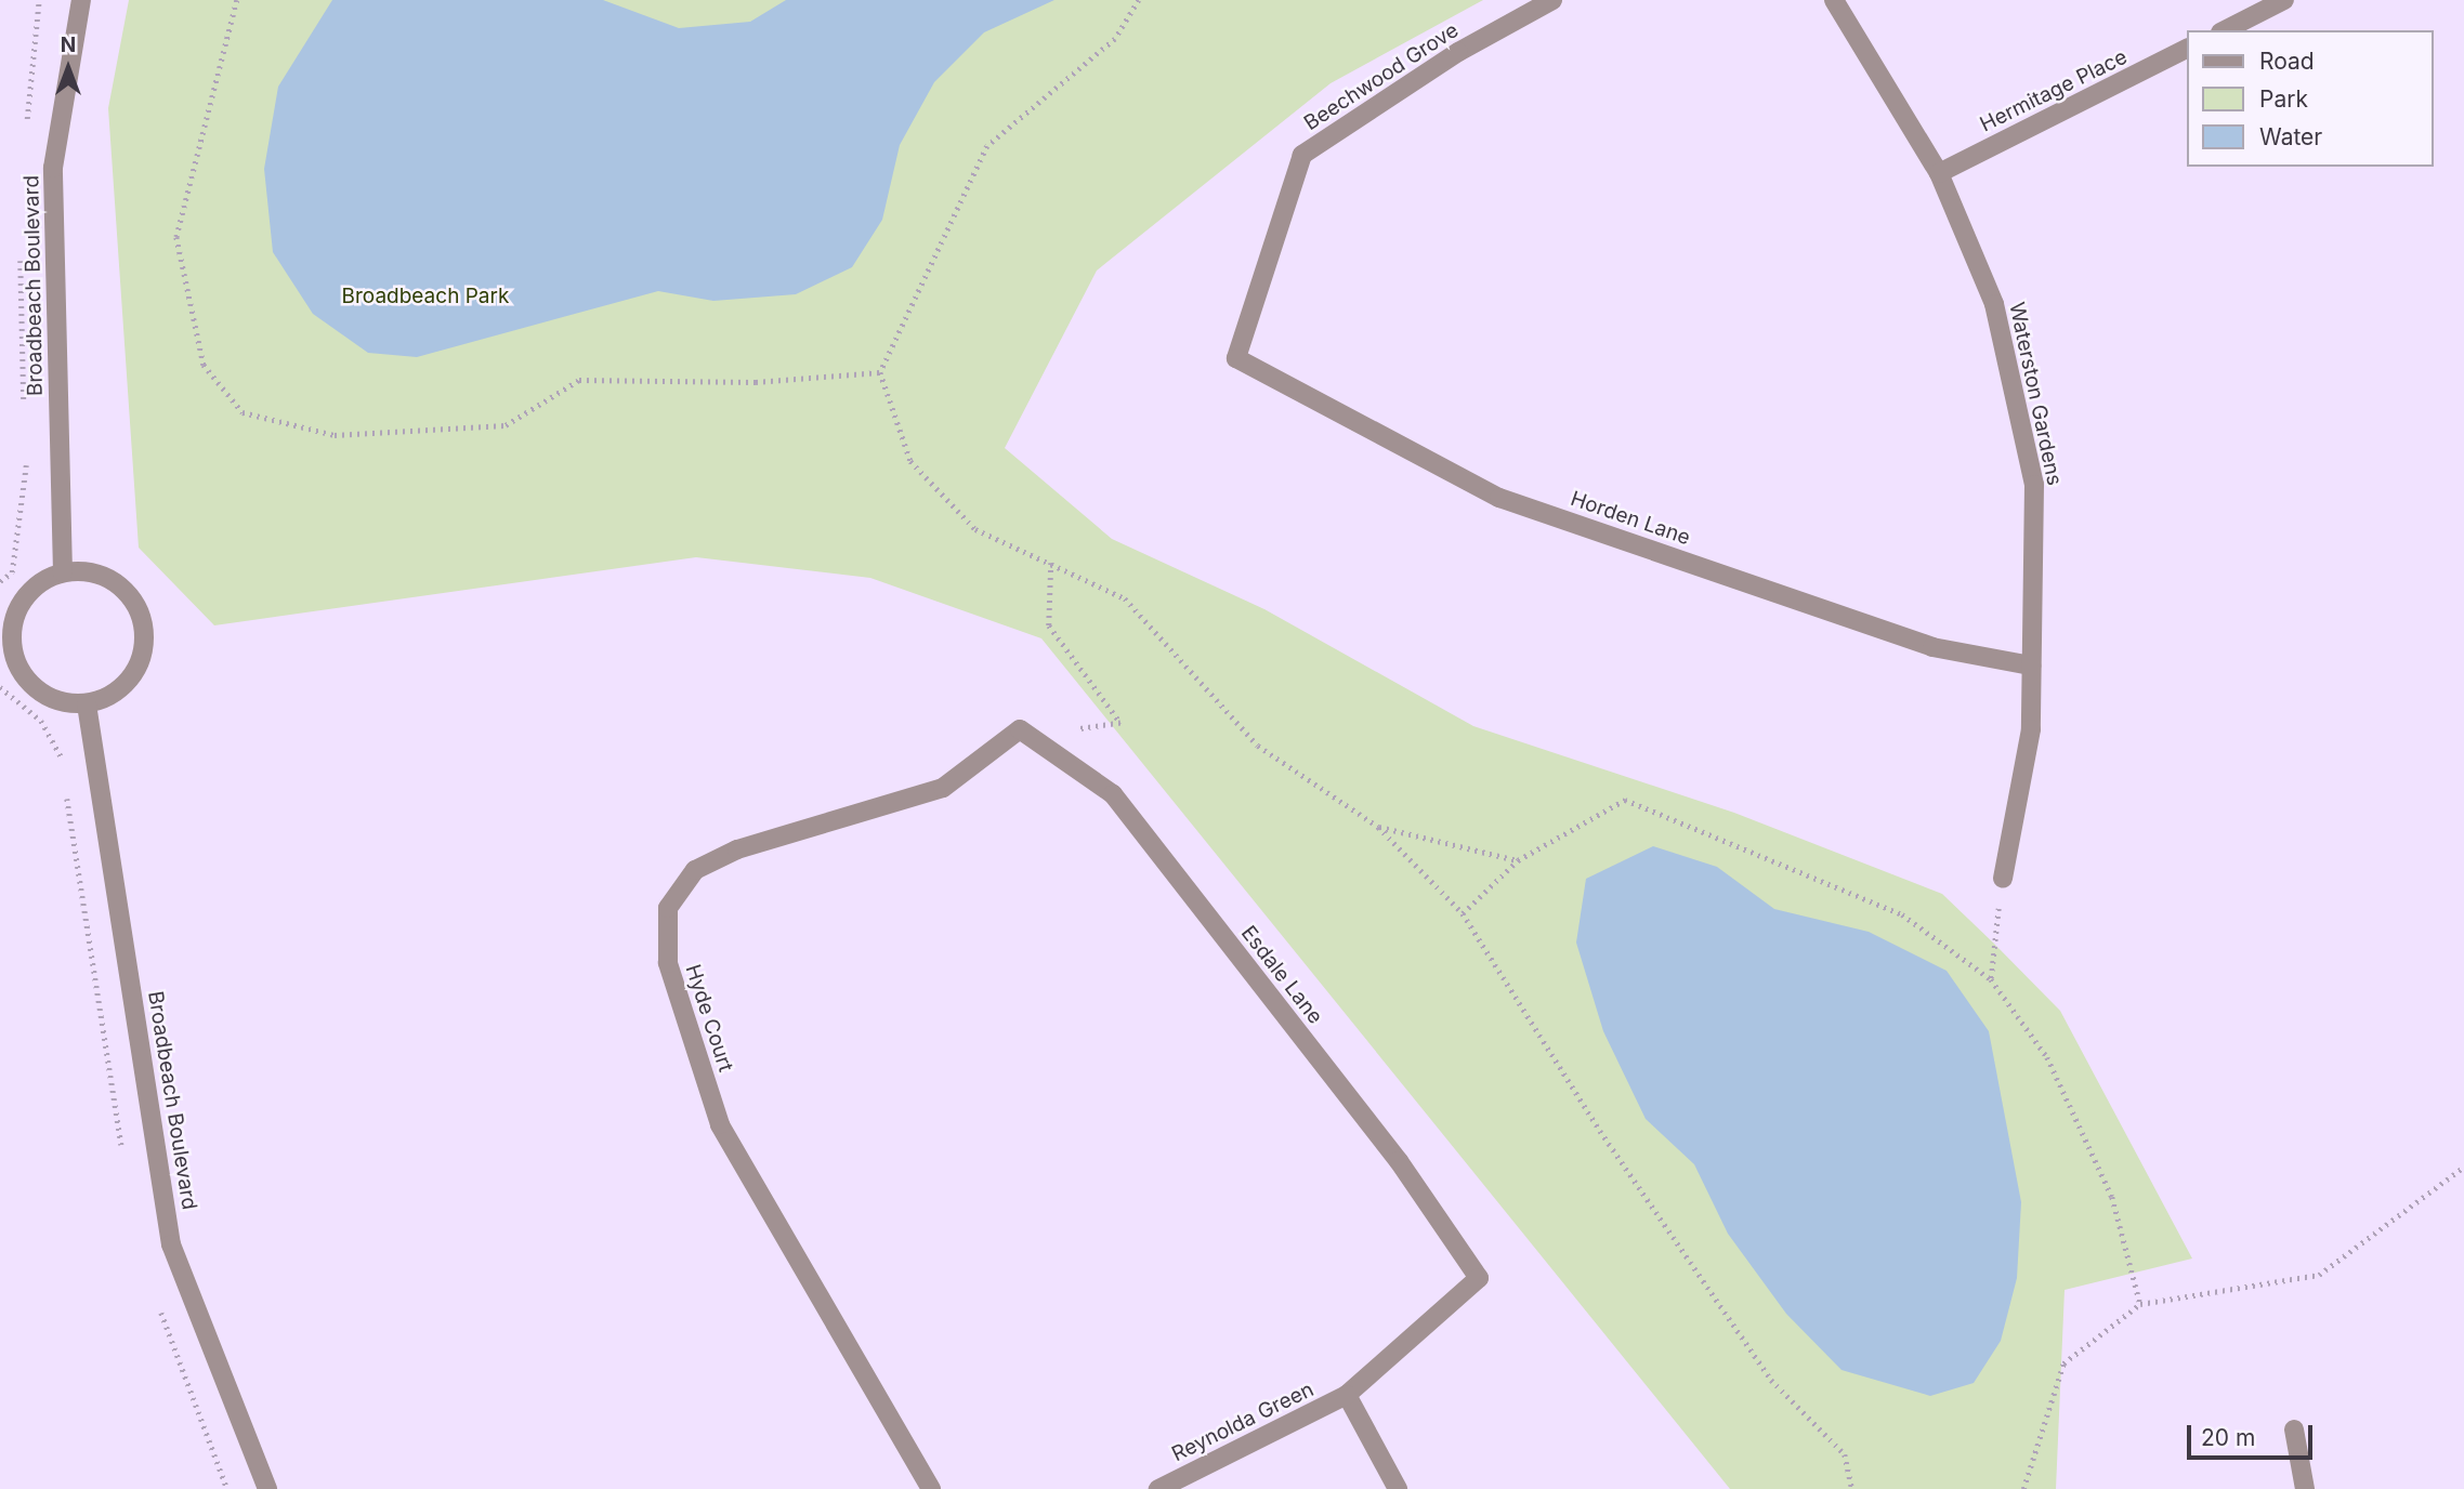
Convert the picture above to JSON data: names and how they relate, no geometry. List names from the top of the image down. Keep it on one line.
{"streets":{"street":["Beechwood Grove","Hermitage Place","Broadbeach Boulevard","Waterston Gardens","Horden Lane","Esdale Lane","Hyde Court","Reynolda Green"]},"crossings":[["Beechwood Grove","Horden Lane"],["Hermitage Place","Waterston Gardens"],["Waterston Gardens","Horden Lane"],["Esdale Lane","Hyde Court"],["Esdale Lane","Reynolda Green"]],"parks":["Broadbeach Park"],"legend":["Road","Park","Water"],"scale_bar":"20 m","north":"top"}
